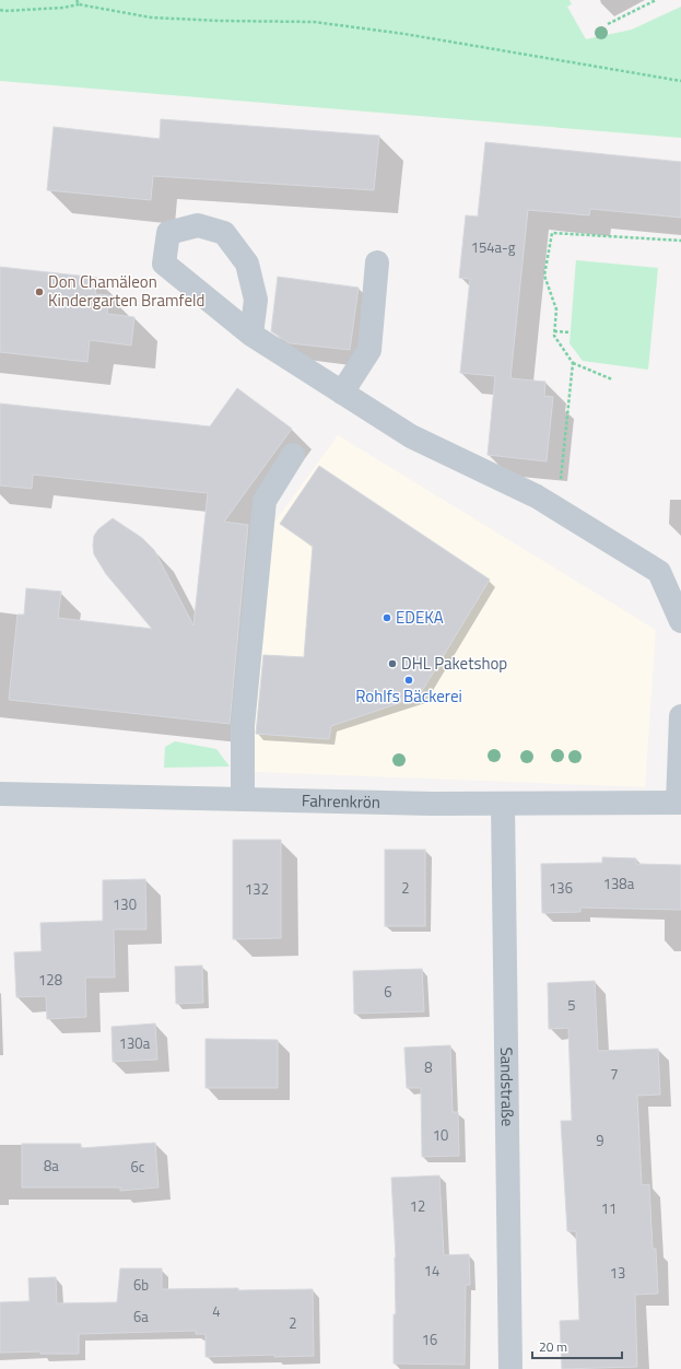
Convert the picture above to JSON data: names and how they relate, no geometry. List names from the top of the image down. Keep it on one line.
{"streets":{"street":["Fahrenkrön","Sandstraße"]},"crossings":[["Fahrenkrön","Sandstraße"]],"places":["Don Chamäleon Kindergarten Bramfeld","EDEKA","DHL Paketshop","Rohlfs Bäckerei"],"house_numbers":["154a-g","138a","2","136","132","130","128","6","5","130a","8","7","10","9","8a","6c","12","11","14","13","6b","4","6a","2","16"],"scale_bar":"20 m"}
